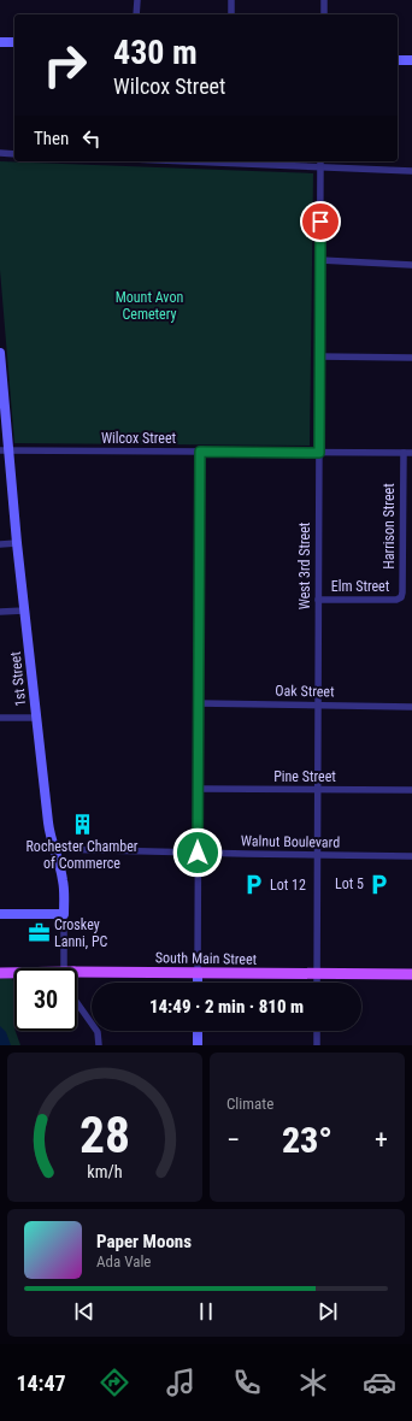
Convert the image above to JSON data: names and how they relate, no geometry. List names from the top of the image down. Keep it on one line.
{"streets":{"main road":["South Main Street"],"street":["Wilcox Street","Harrison Street","West 3rd Street","Elm Street","1st Street","Oak Street","Pine Street","Walnut Boulevard"]},"crossings":[["Wilcox Street","Harrison Street"],["Wilcox Street","West 3rd Street"],["Wilcox Street","1st Street"],["Harrison Street","Elm Street"],["West 3rd Street","Elm Street"],["West 3rd Street","Oak Street"],["West 3rd Street","Pine Street"],["West 3rd Street","Walnut Boulevard"],["West 3rd Street","South Main Street"],["1st Street","Walnut Boulevard"]],"parks":["Mount Avon Cemetery"],"places":{"building":["Rochester Chamber of Commerce"],"parking":["Lot 5","Lot 12"],"office":["Croskey Lanni, PC"]},"page":{"turn":["430 m","Wilcox Street"],"then":"Then","limit":"30","trip":"14:49 · 2 min · 810 m","tile":"Climate","heat":["−","23°","+"],"song":["Paper Moons","Ada Vale"],"tabs":"14:47","gauge":["28","km/h"]}}
